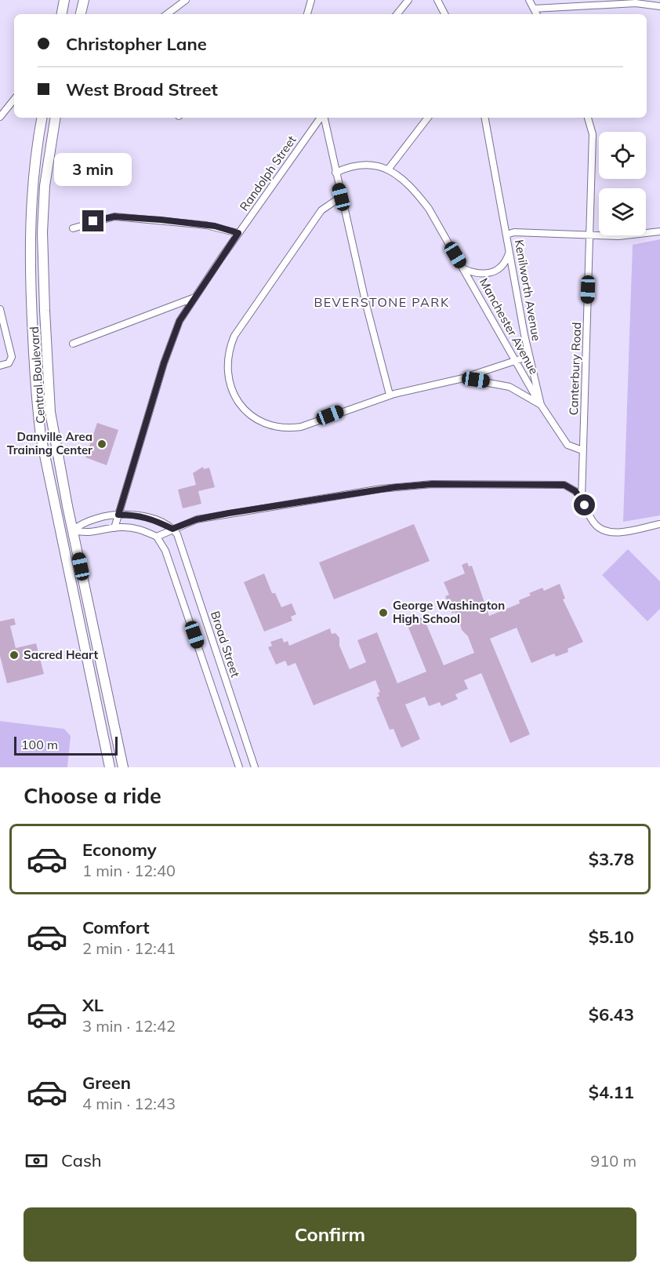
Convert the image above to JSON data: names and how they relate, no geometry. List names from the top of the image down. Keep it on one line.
{"streets":{"main road":["Central Boulevard"],"street":["Randolph Street","Kenilworth Avenue","Manchester Avenue","Canterbury Road","Broad Street"]},"crossings":[["Kenilworth Avenue","Manchester Avenue"],["Kenilworth Avenue","Canterbury Road"]],"districts":["BEVERSTONE PARK"],"places":["Danville Area Training Center","George Washington High School","Sacred Heart"],"scale_bar":"100 m","page":{"banner":["Christopher Lane","West Broad Street"],"bubble":"3 min","scale":"100 m","heading":"Choose a ride","list":[{"name":"Economy","note":"1 min · 12:40","value":"$3.78"},{"name":"Comfort","note":"2 min · 12:41","value":"$5.10"},{"name":"XL","note":"3 min · 12:42","value":"$6.43"},{"name":"Green","note":"4 min · 12:43","value":"$4.11"}],"pay":["Cash","910 m"],"buttons":"Confirm"}}
